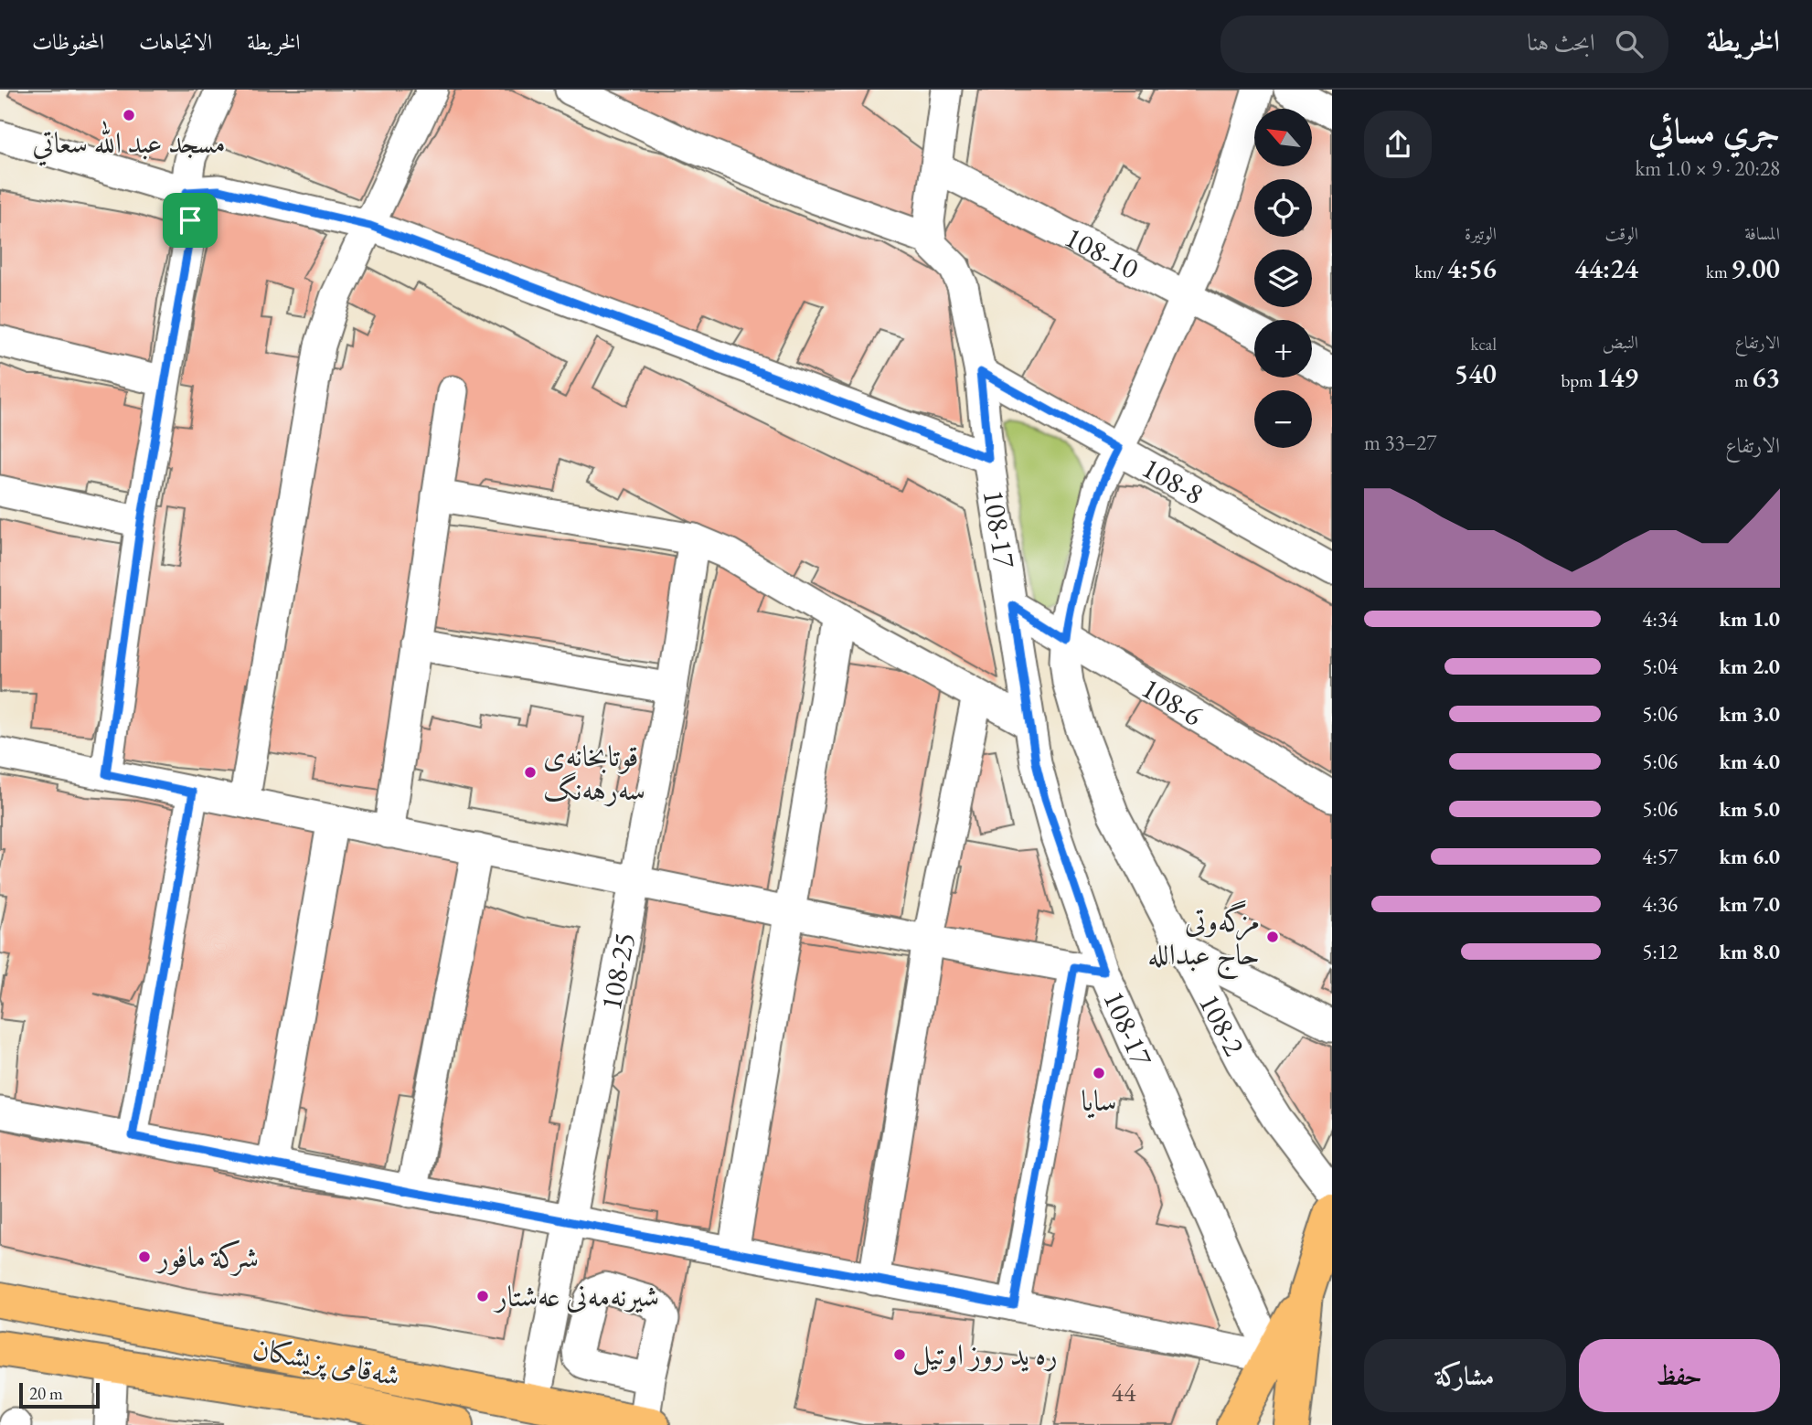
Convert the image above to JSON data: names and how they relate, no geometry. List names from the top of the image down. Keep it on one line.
{"streets":{"main road":["شەقامی پزیشکان"],"street":["108-10","108-8","108-17","108-6","108-25","108-2"]},"crossings":[["108-10","108-2"],["108-8","108-17"],["108-8","108-2"],["108-17","108-6"],["108-6","108-2"],["108-25","شەقامی پزیشکان"]],"places":["مسجد عبد الله سعاتي","قوتابخانەی سەرهەنگ","مزگەوتی حاج عبدالله","سايا","شركة مافور","شیرنەمەنی عەشتار","ره يد روز اوتيل"],"house_numbers":["44"],"scale_bar":"20 m","north":"top left","page":{"header":"الخريطة","search":"ابحث هنا","nav":["الخريطة","الاتجاهات","المحفوظات"],"heading":["جري مسائي","20:28 · 9 × 1.0 km"],"map_buttons":["+","−"],"stats":[["المسافة","9.00 km"],["الوقت","44:24"],["الوتيرة","4:56 /km"],["الارتفاع","63 m"],["النبض","149 bpm"],["kcal","540"]],"chart":["الارتفاع","27–33 m"],"list":[{"name":"1.0 km","note":"4:34"},{"name":"2.0 km","note":"5:04"},{"name":"3.0 km","note":"5:06"},{"name":"4.0 km","note":"5:06"},{"name":"5.0 km","note":"5:06"},{"name":"6.0 km","note":"4:57"},{"name":"7.0 km","note":"4:36"},{"name":"8.0 km","note":"5:12"}],"buttons":["حفظ","مشاركة"],"scale":"20 m"}}
